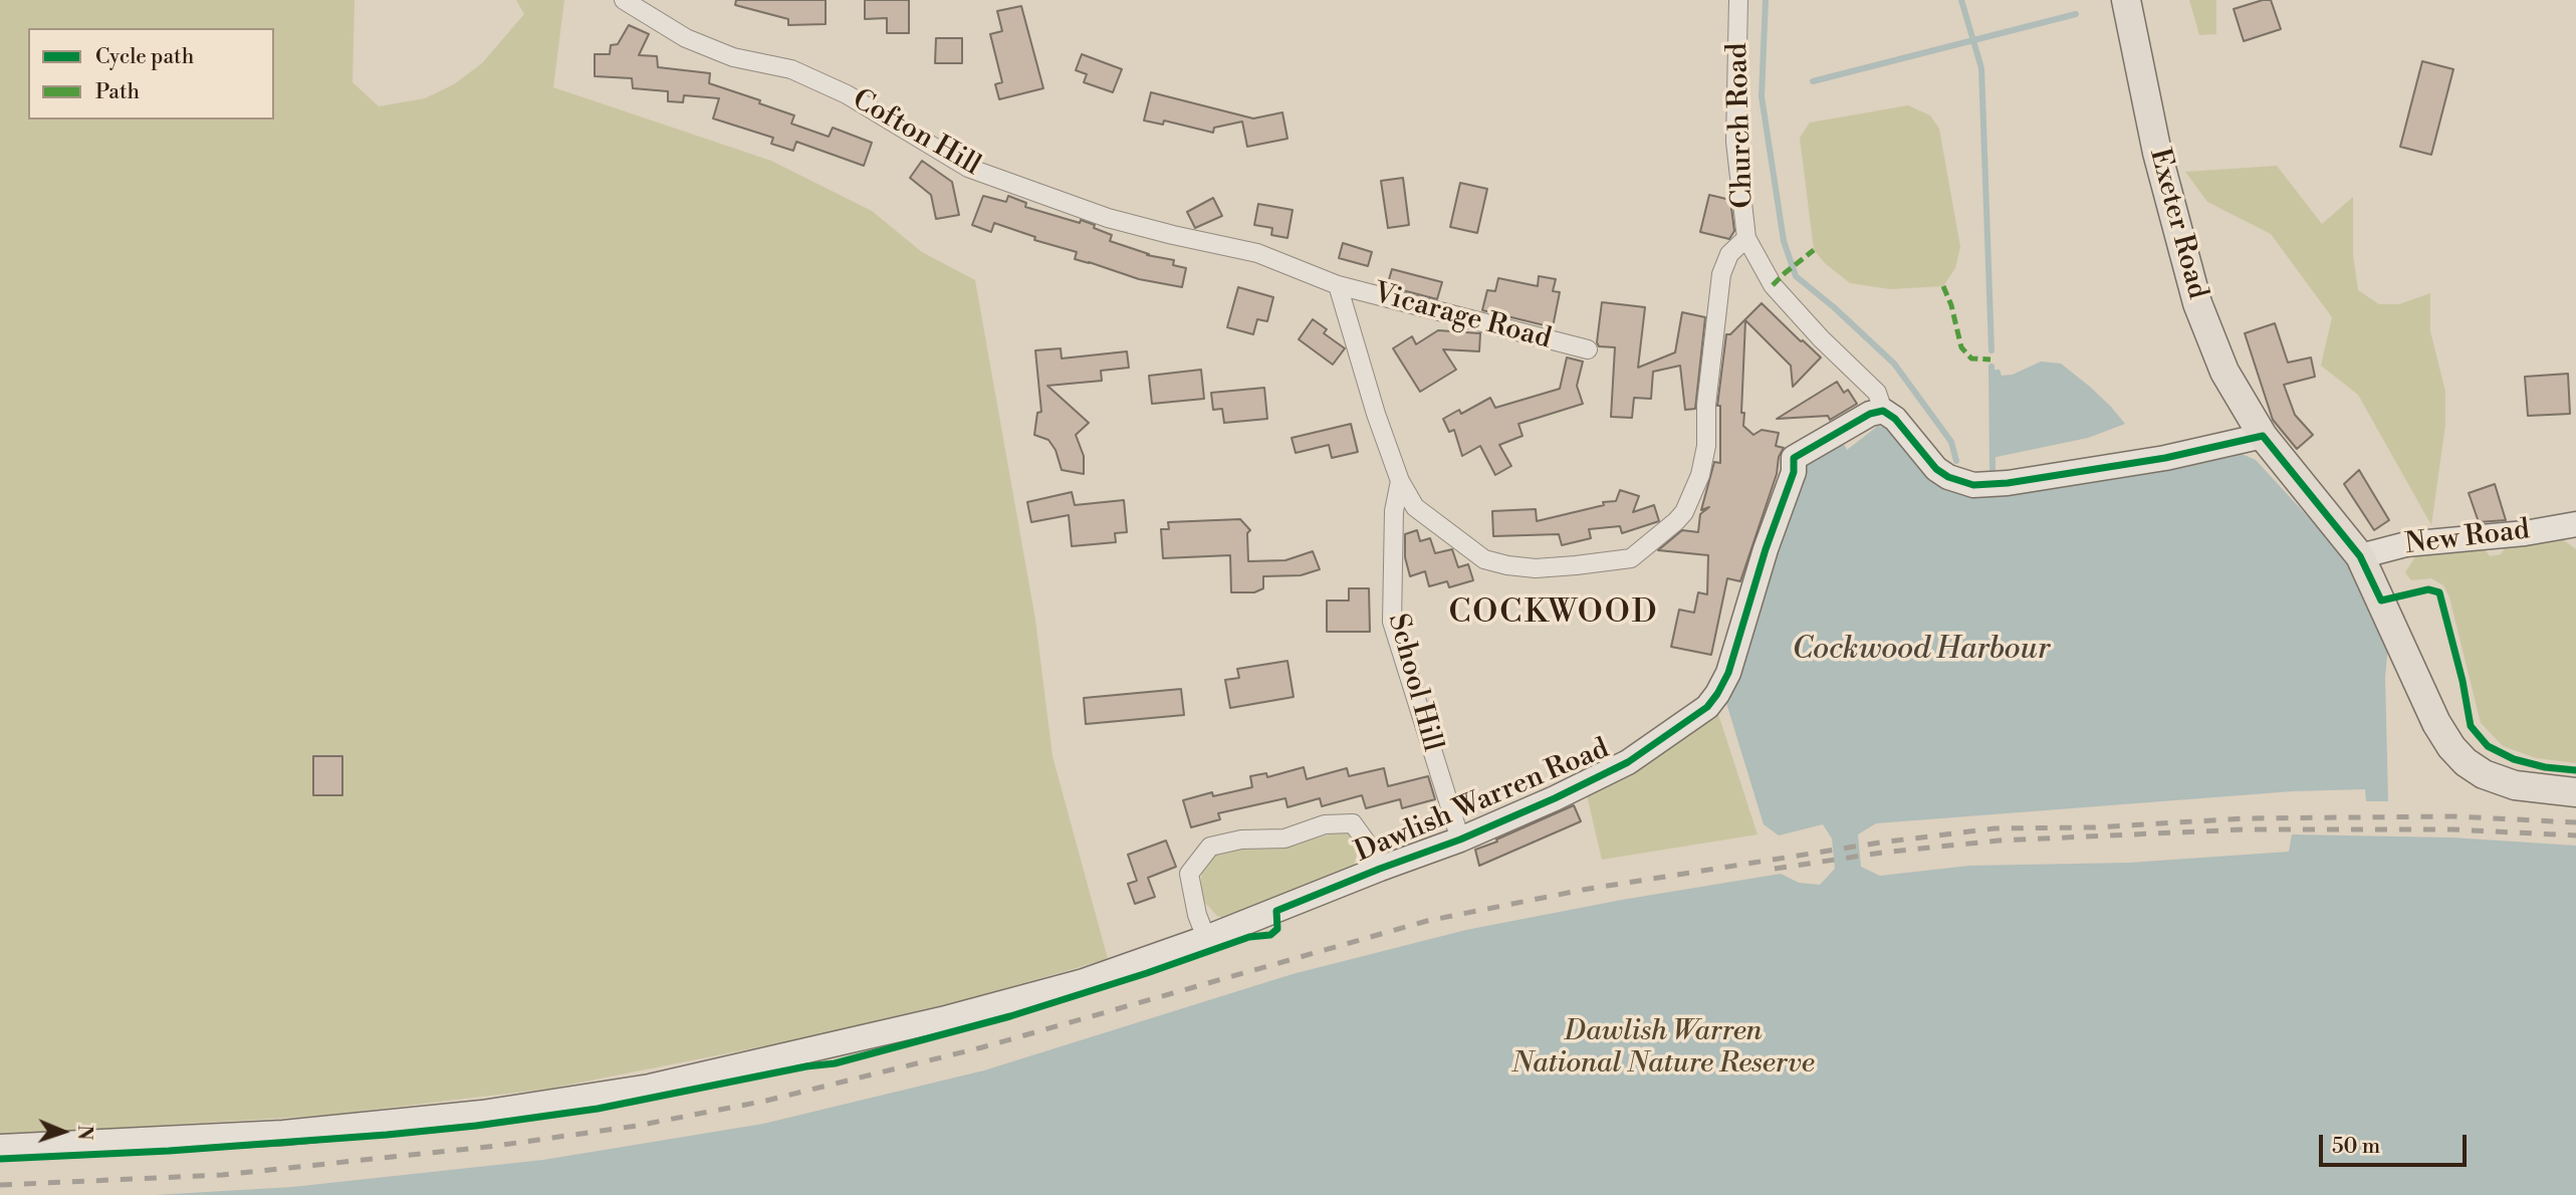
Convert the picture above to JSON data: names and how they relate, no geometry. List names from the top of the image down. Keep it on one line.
{"streets":{"main road":["Exeter Road"],"street":["Church Road","Cofton Hill","Vicarage Road","New Road","School Hill","Dawlish Warren Road"]},"crossings":[["Church Road","Dawlish Warren Road"],["Cofton Hill","Vicarage Road"],["Exeter Road","New Road"],["School Hill","Dawlish Warren Road"]],"districts":["COCKWOOD"],"water":["Cockwood Harbour"],"parks":["Dawlish Warren National Nature Reserve"],"legend":["Cycle path","Path"],"scale_bar":"50 m","north":"right"}
